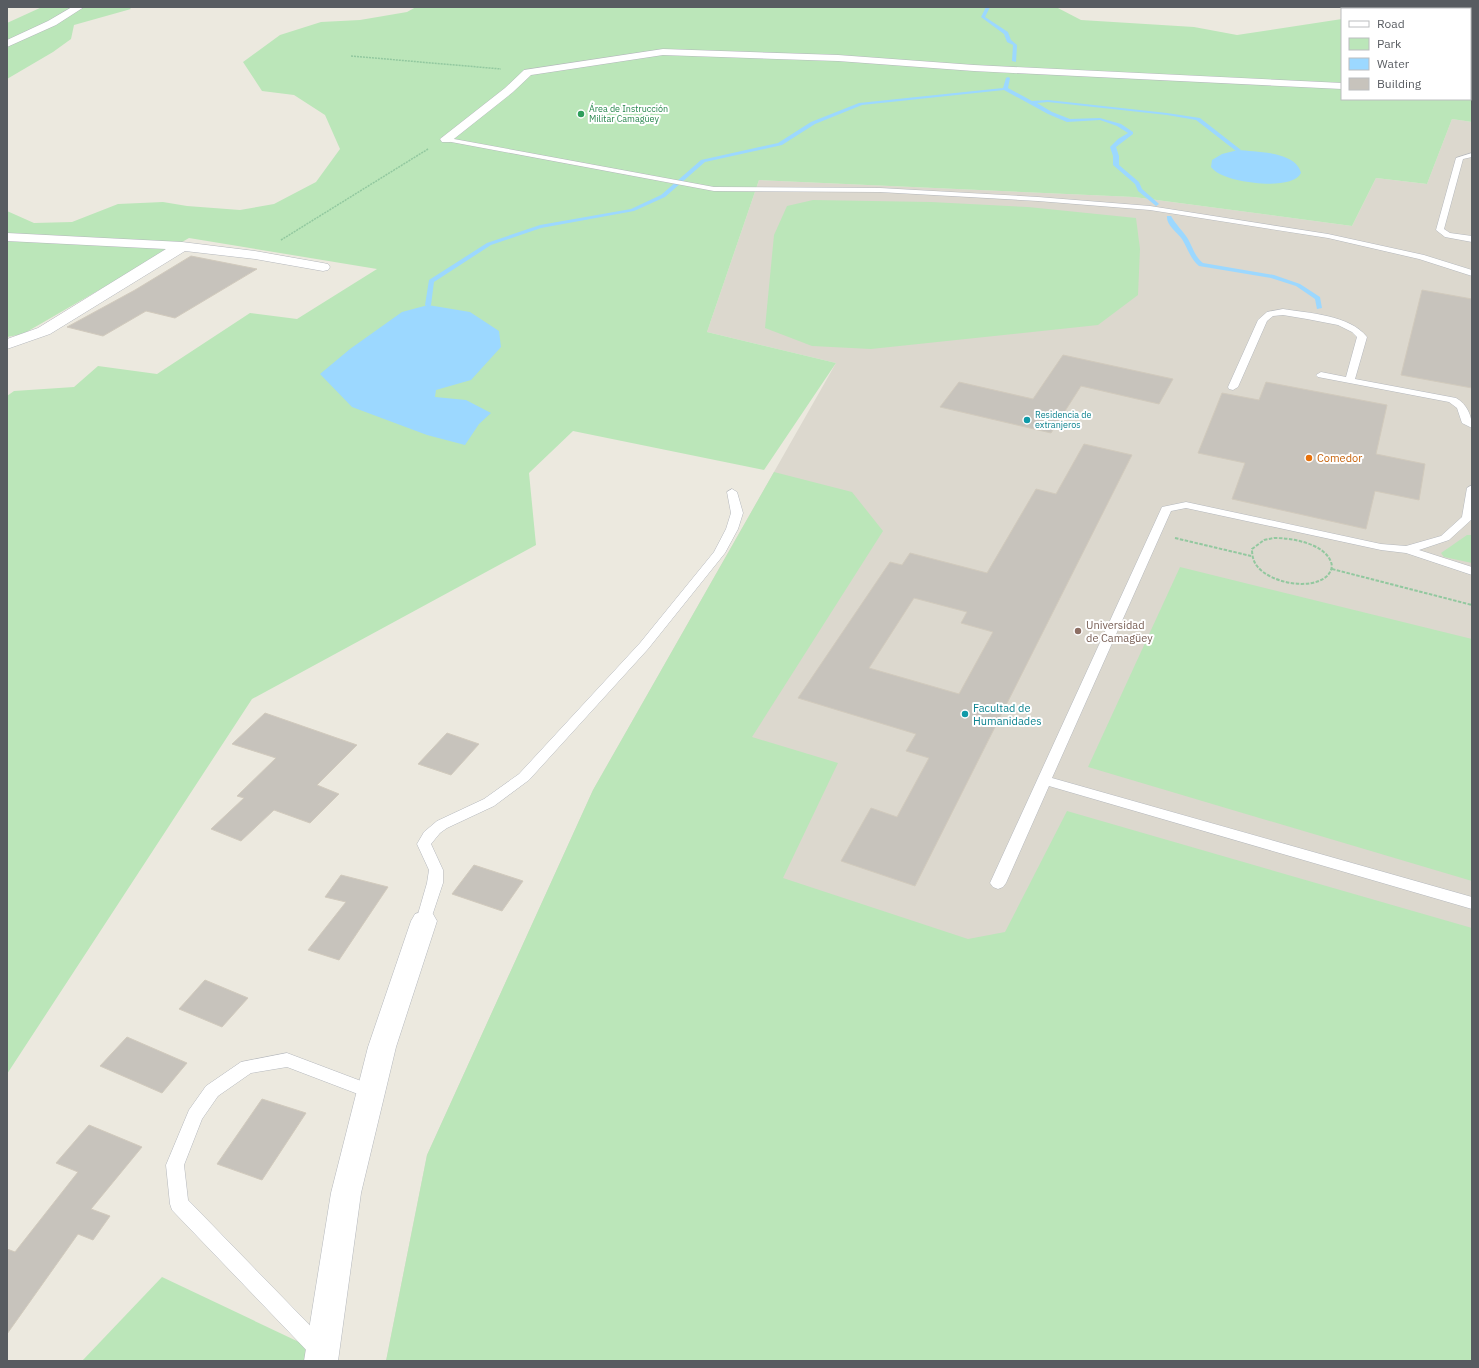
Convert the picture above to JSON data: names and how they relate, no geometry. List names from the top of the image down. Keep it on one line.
{"places":["Área de Instrucción Militar Camagüey","Residencia de extranjeros","Comedor","Universidad de Camagüey","Facultad de Humanidades"],"legend":["Road","Park","Water","Building"]}
